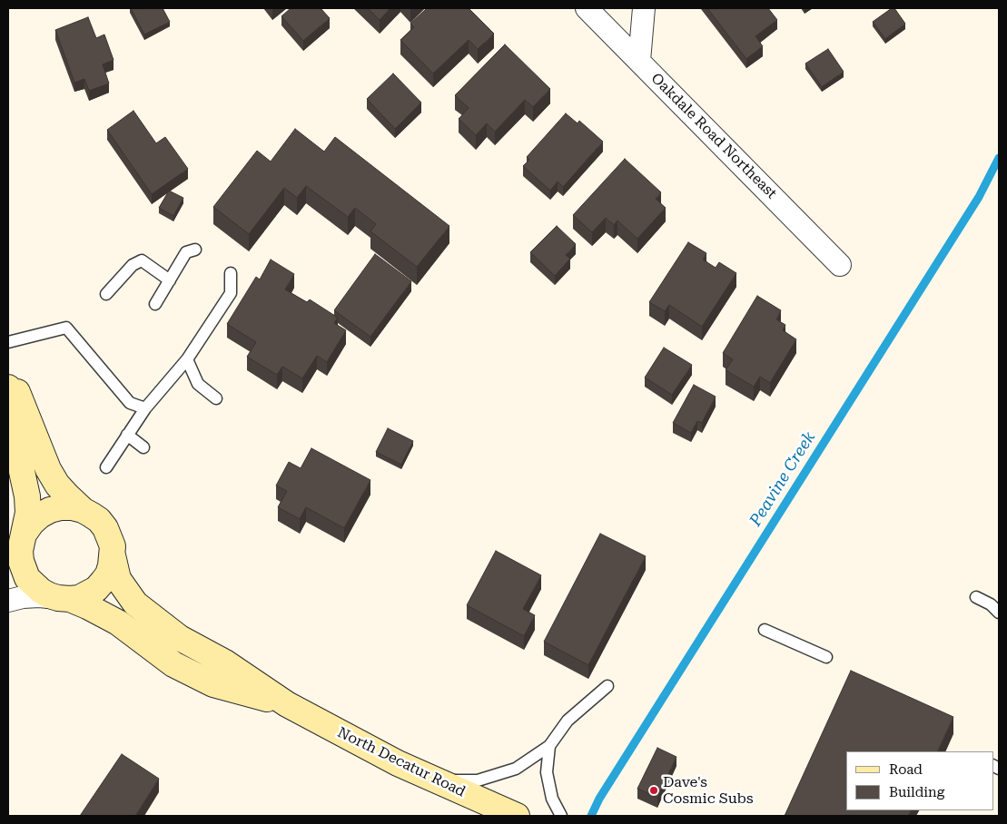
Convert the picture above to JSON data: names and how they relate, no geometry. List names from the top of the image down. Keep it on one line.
{"streets":{"main road":["North Decatur Road"],"street":["Oakdale Road Northeast"]},"water":["Peavine Creek"],"places":["Dave's Cosmic Subs"],"legend":["Road","Building"]}
